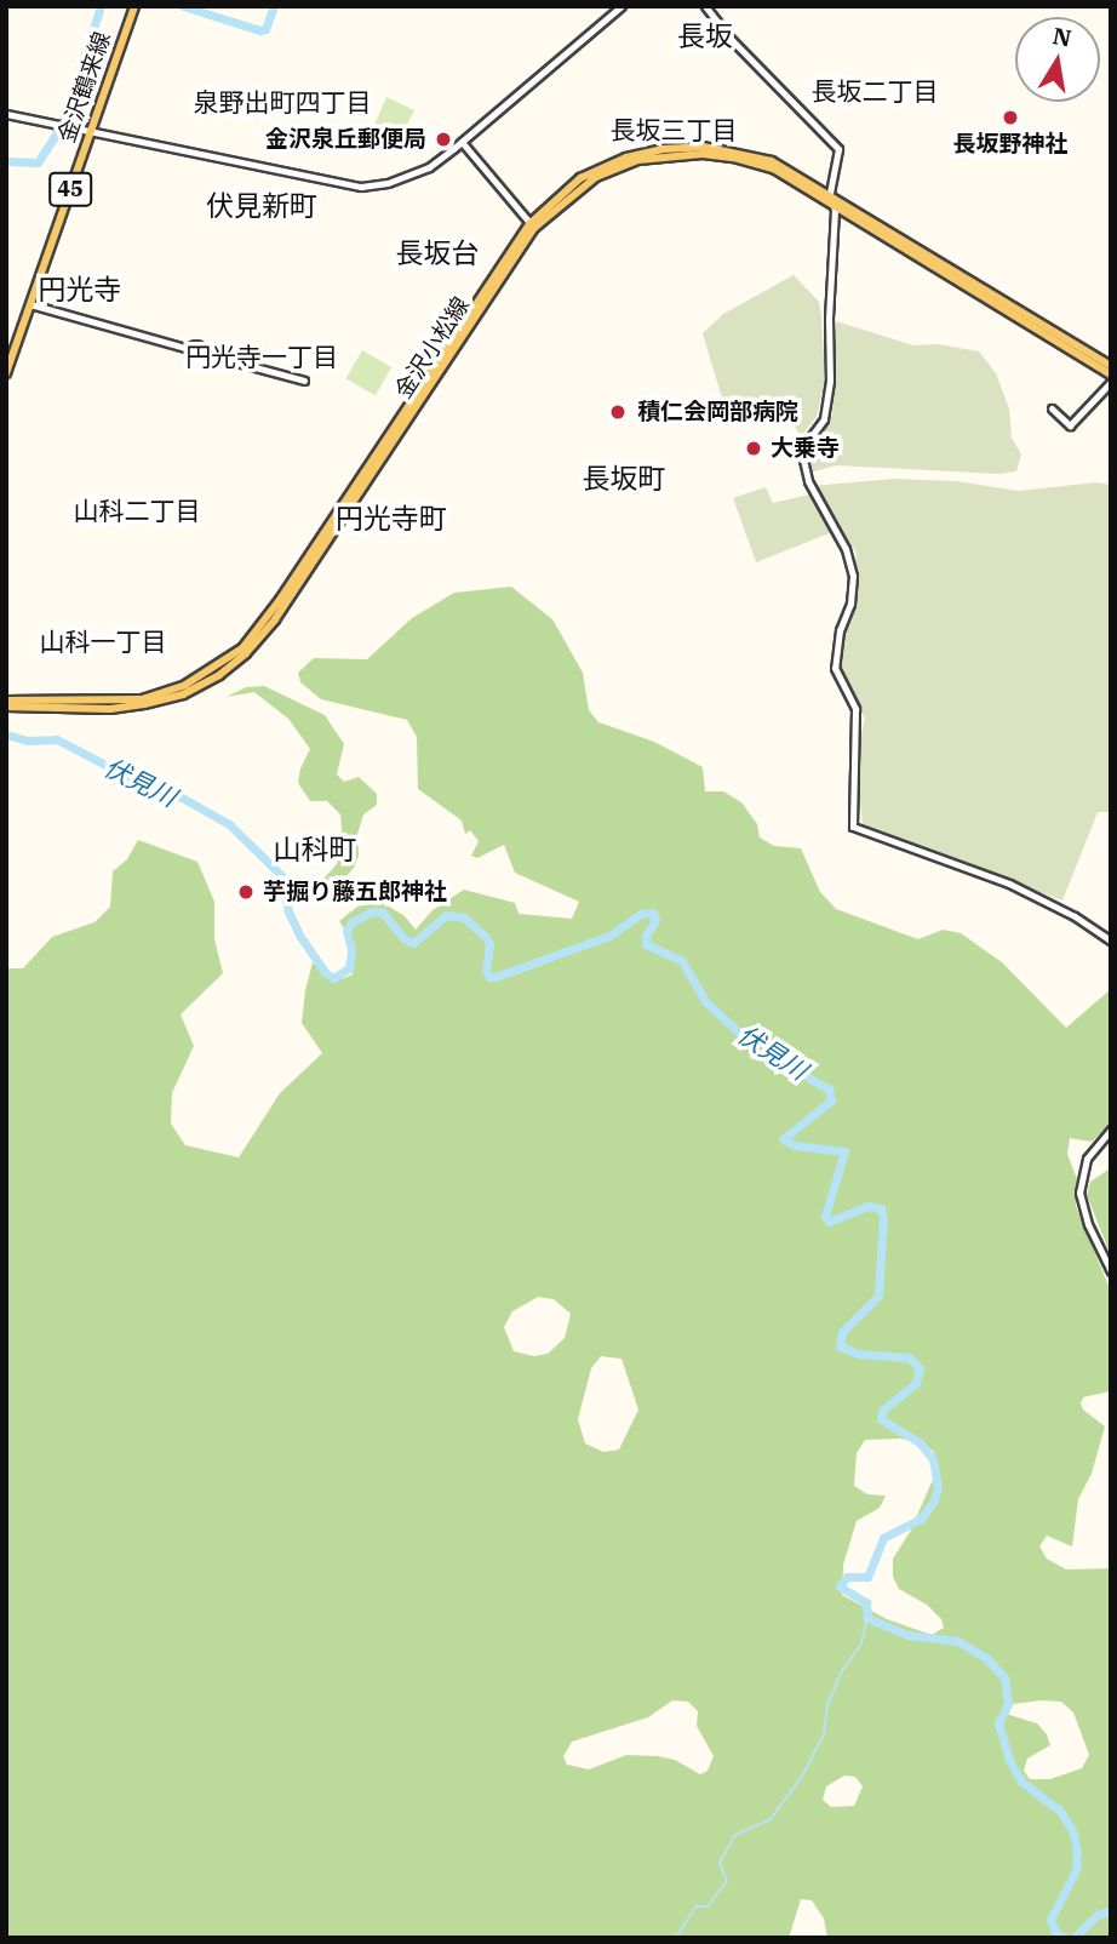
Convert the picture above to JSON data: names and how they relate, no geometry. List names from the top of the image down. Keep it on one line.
{"streets":{"main road":["金沢鶴来線","45","金沢小松線"]},"districts":["長坂","長坂二丁目","泉野出町四丁目","長坂三丁目","伏見新町","長坂台","円光寺","円光寺一丁目","長坂町","山科二丁目","円光寺町","山科一丁目","山科町"],"water":["伏見川"],"places":["長坂野神社","金沢泉丘郵便局","積仁会岡部病院","大乗寺","芋掘り藤五郎神社"],"north":"top"}
